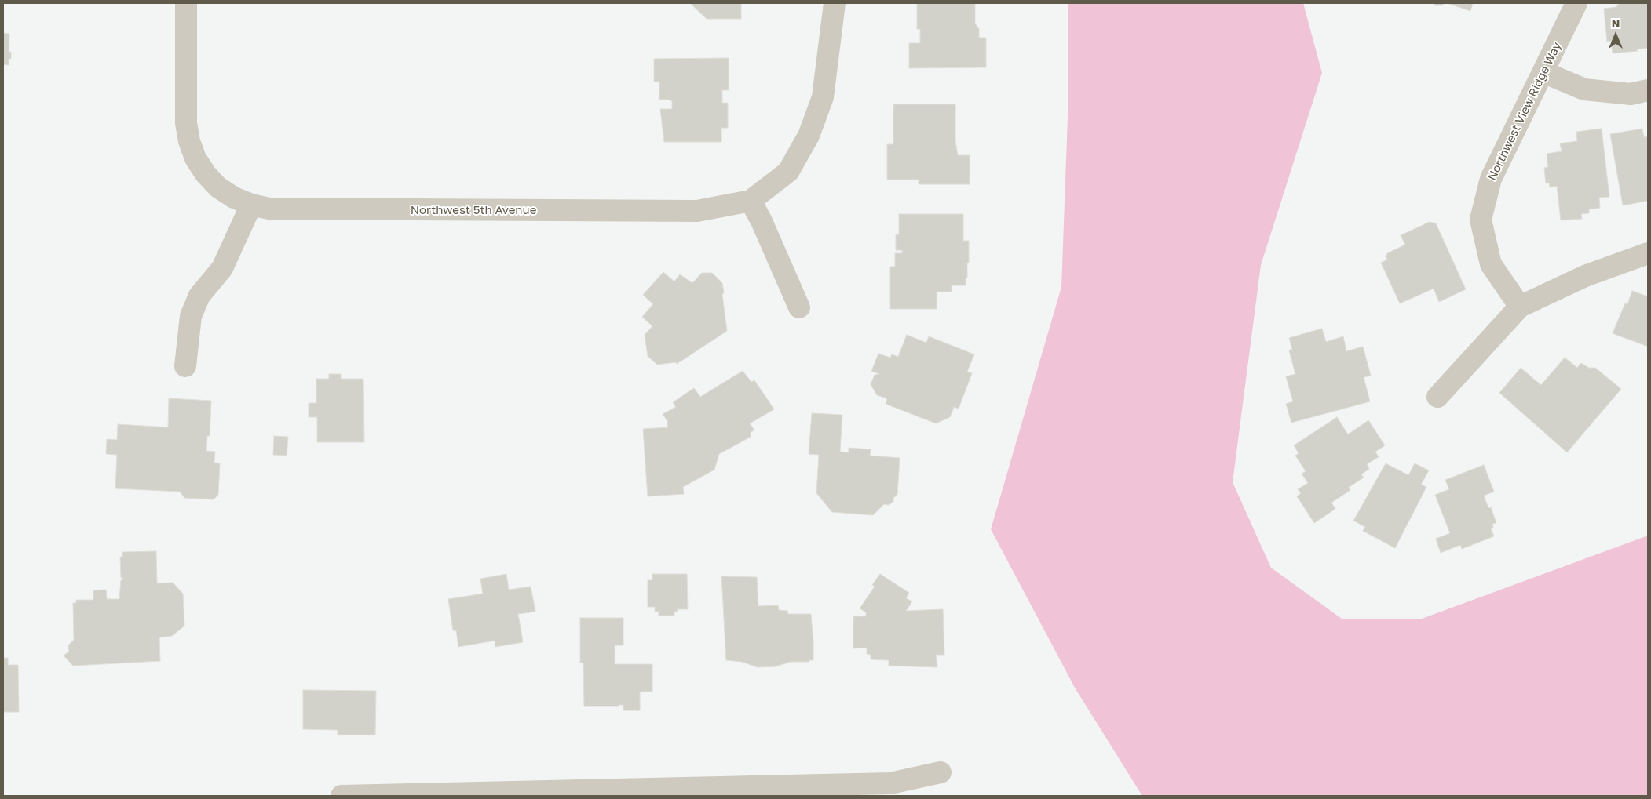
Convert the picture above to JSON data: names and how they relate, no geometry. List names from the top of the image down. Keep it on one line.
{"streets":{"street":["Northwest View Ridge Way","Northwest 5th Avenue"]},"north":"top"}
